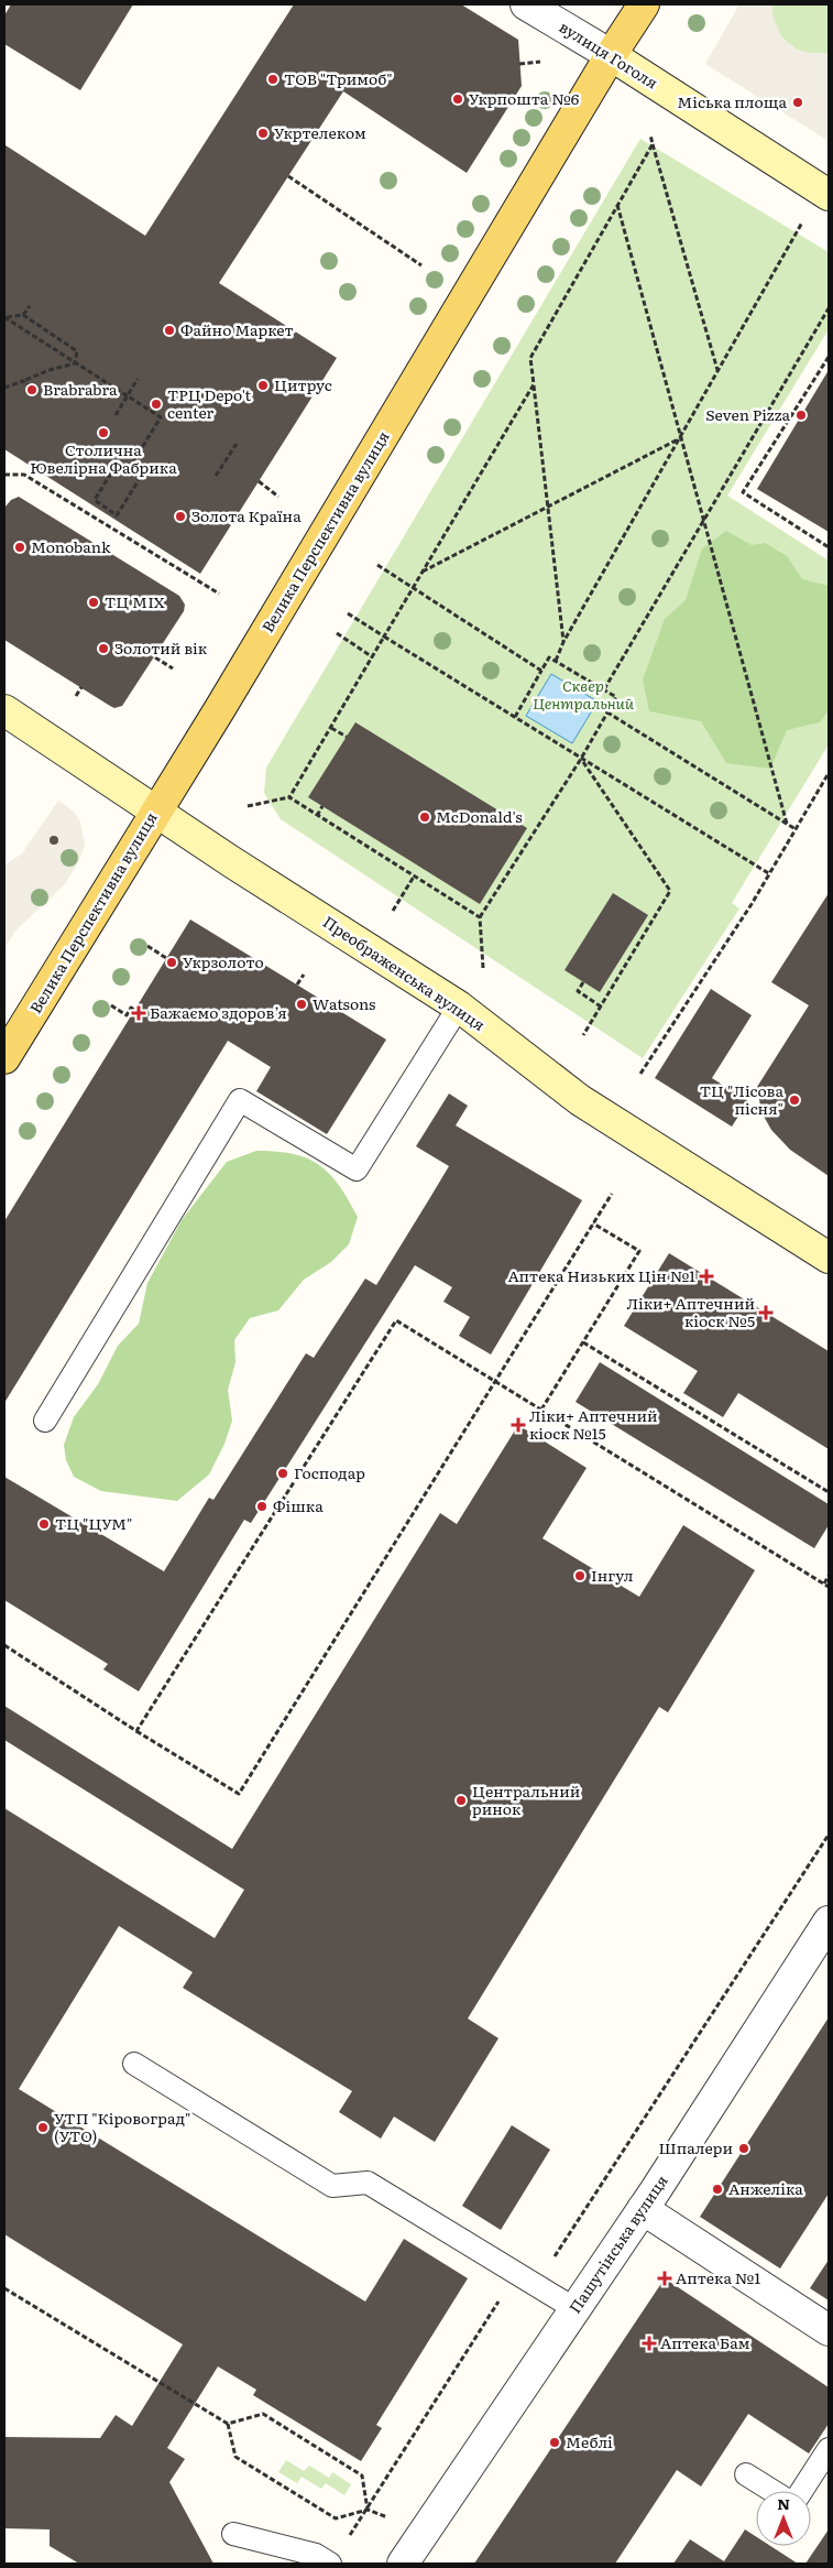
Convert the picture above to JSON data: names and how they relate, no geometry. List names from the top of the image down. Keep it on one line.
{"streets":{"main road":["вулиця Гоголя","Велика Перспективна вулиця","Преображенська вулиця"],"street":["Пашутінська вулиця"]},"crossings":[["вулиця Гоголя","Велика Перспективна вулиця"],["Велика Перспективна вулиця","Преображенська вулиця"]],"parks":["Сквер Центральний"],"places":{"other":["ТОВ \"Тримоб\"","Укрпошта №6","Міська площа","Укртелеком","Файно Маркет","Цитрус","Brabrabra","ТРЦ Depo't center","Seven Pizza","Столична Ювелірна Фабрика","Золота Країна","Monobank","ТЦ MIX","Золотий вік","McDonald's","Укрзолото","Watsons","ТЦ \"Лісова пісня\"","Господар","Фішка","ТЦ \"ЦУМ\"","Інгул","Центральний ринок","УТП \"Кіровоград\" (УТО)","Шпалери","Анжеліка","Меблі"],"health":["Бажаємо здоровʼя","Аптека Низьких Цін №1","Ліки+ Аптечний кіоск №5","Ліки+ Аптечний кіоск №15","Аптека №1","Аптека Бам"]},"north":"top"}
